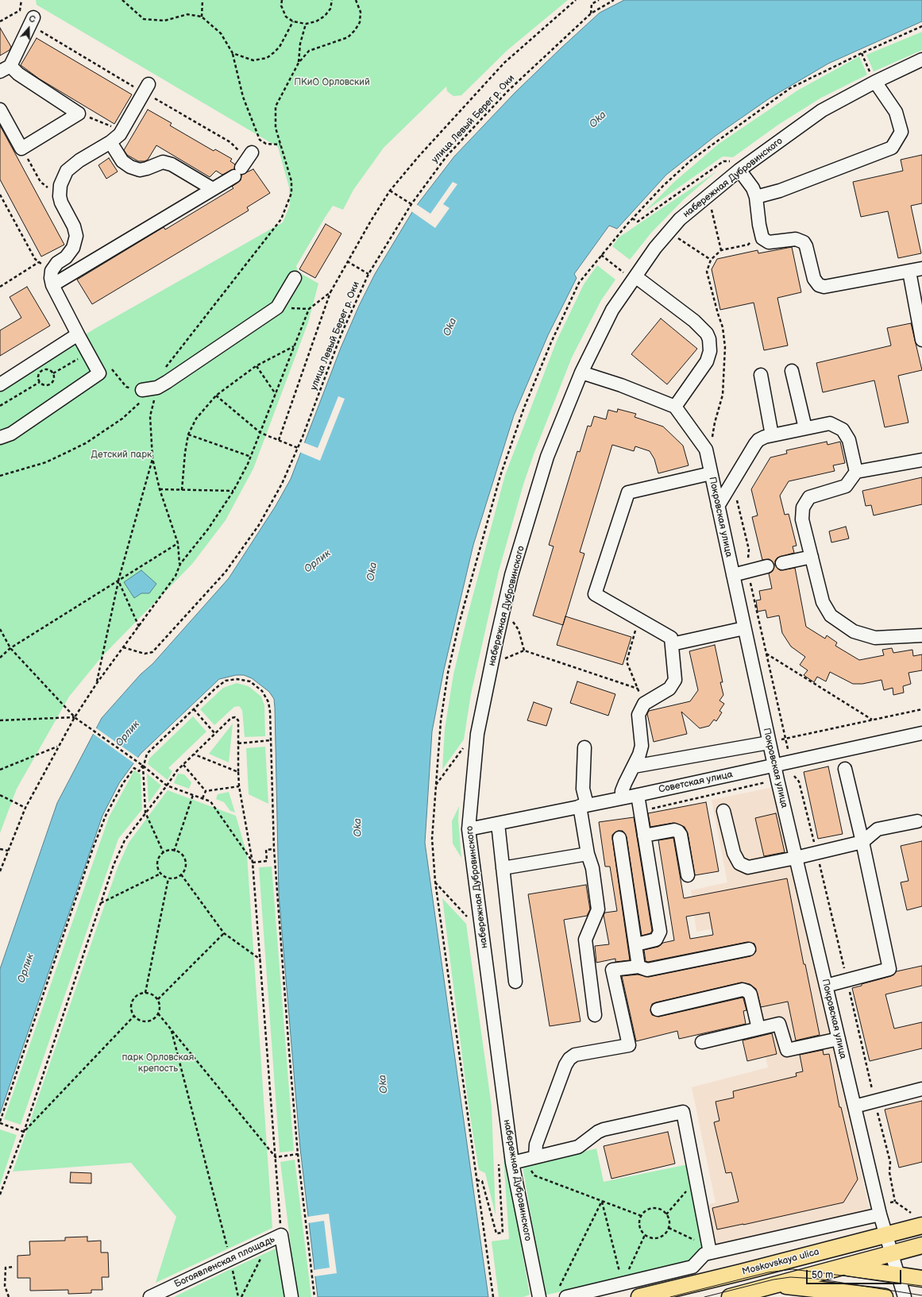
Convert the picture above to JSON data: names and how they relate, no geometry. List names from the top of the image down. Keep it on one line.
{"streets":{"main road":["Moskovskaya ulica"],"street":["набережная Дубровинского","Покровская улица","Советская улица","Богоявленская площадь"],"path":["улица Левый Берег р. Оки"]},"crossings":[["набережная Дубровинского","Советская улица"],["Покровская улица","Советская улица"],["Покровская улица","Moskovskaya ulica"]],"water":["Oka","Орлик"],"parks":["ПКиО Орловский","Детский парк","парк Орловская крепость"],"scale_bar":"50 m","north":"top"}
